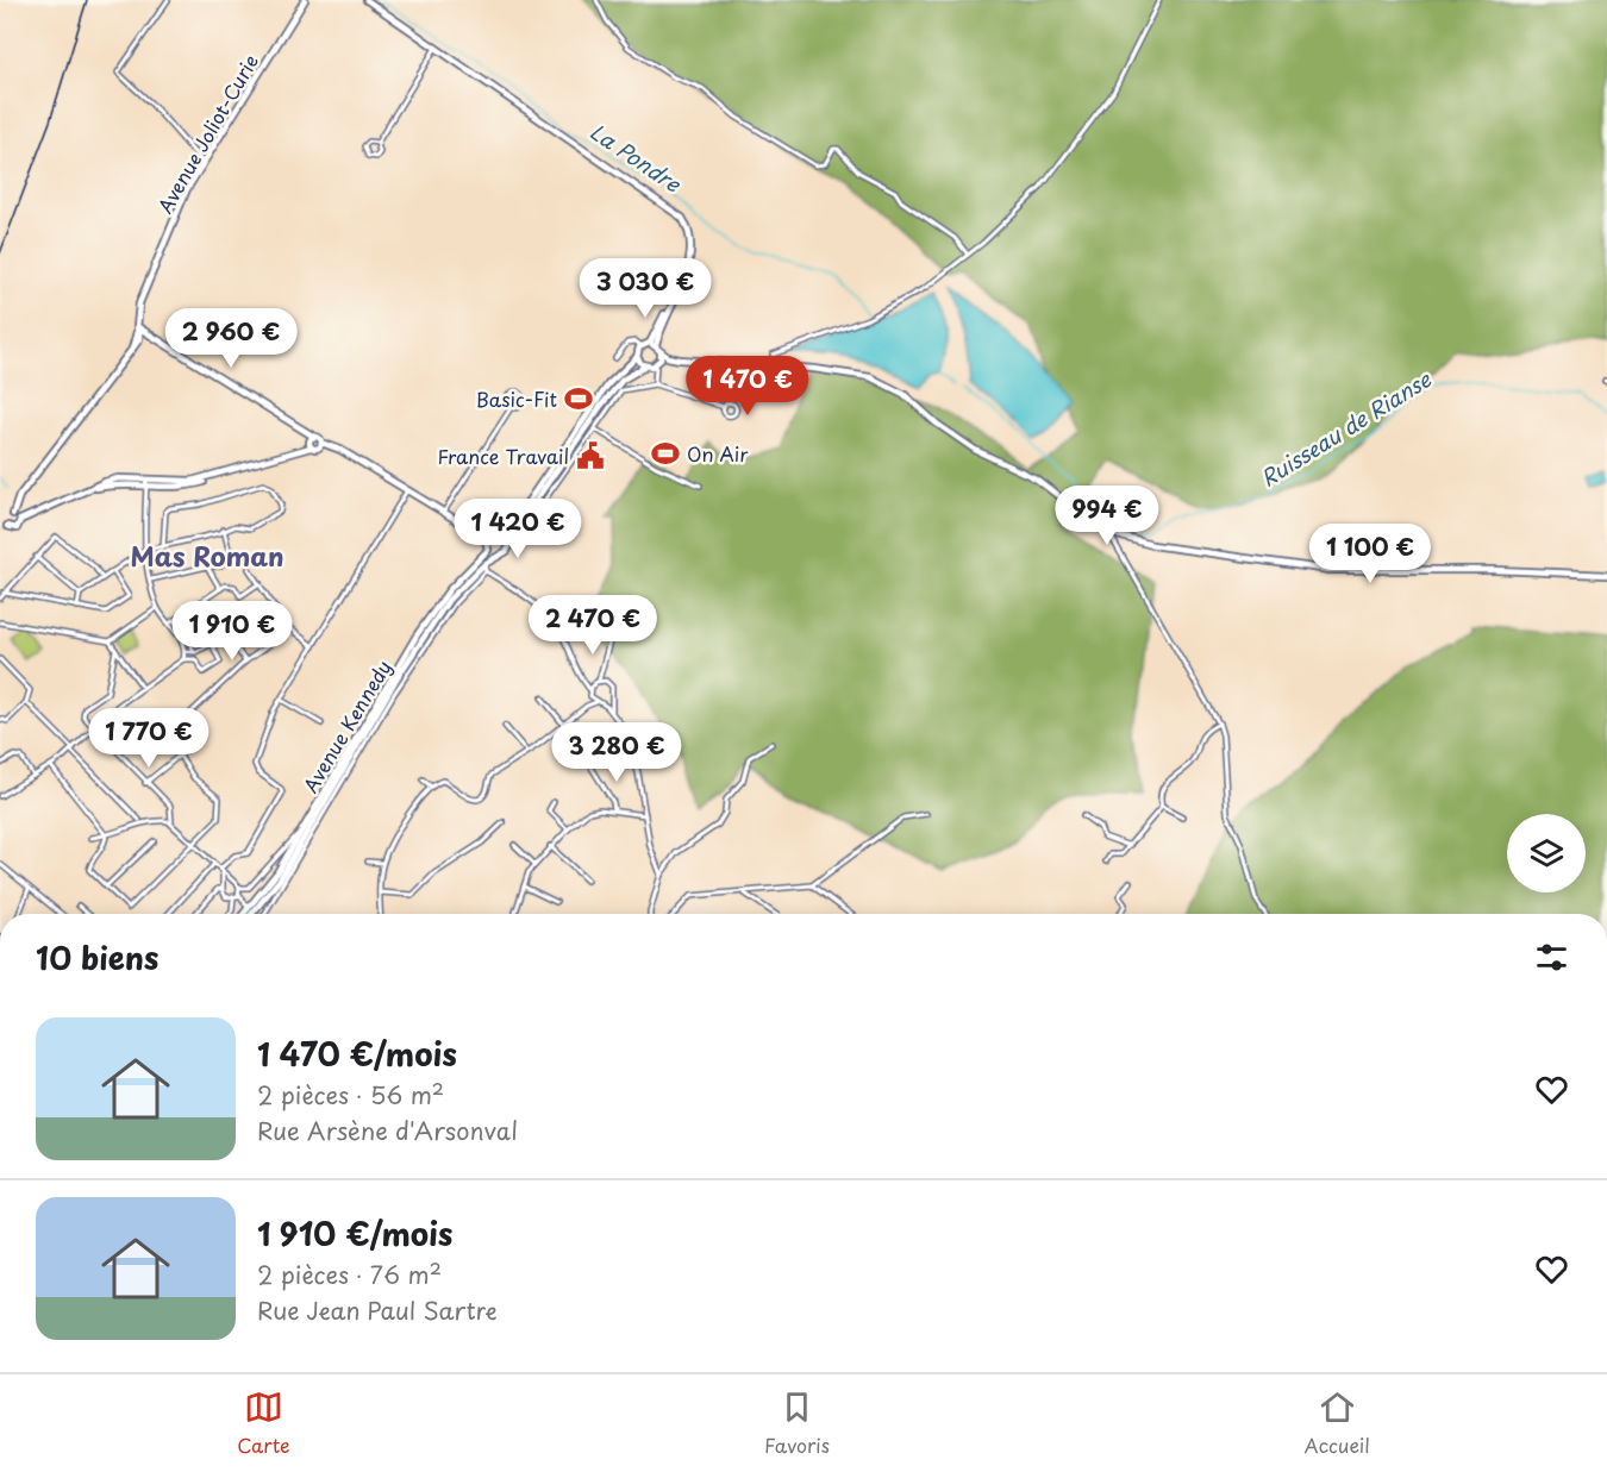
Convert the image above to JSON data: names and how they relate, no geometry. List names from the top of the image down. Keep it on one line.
{"streets":{"main road":["Avenue Joliot-Curie","Avenue Kennedy"]},"districts":["Mas Roman"],"water":["La Pondre","Ruisseau de Rianse"],"places":{"sports":["Basic-Fit","On Air"],"public building":["France Travail"]},"page":{"price":["3 030 €","2 960 €","1 470 €","994 €","1 420 €","1 100 €","2 470 €","1 910 €","1 770 €","3 280 €"],"heading":"10 biens","list":[{"name":"1 470 €/mois","note":"2 pièces · 56 m² · Rue Arsène d'Arsonval"},{"name":"1 910 €/mois","note":"2 pièces · 76 m² · Rue Jean Paul Sartre"}],"tabs":["Carte","Favoris","Accueil"]}}
